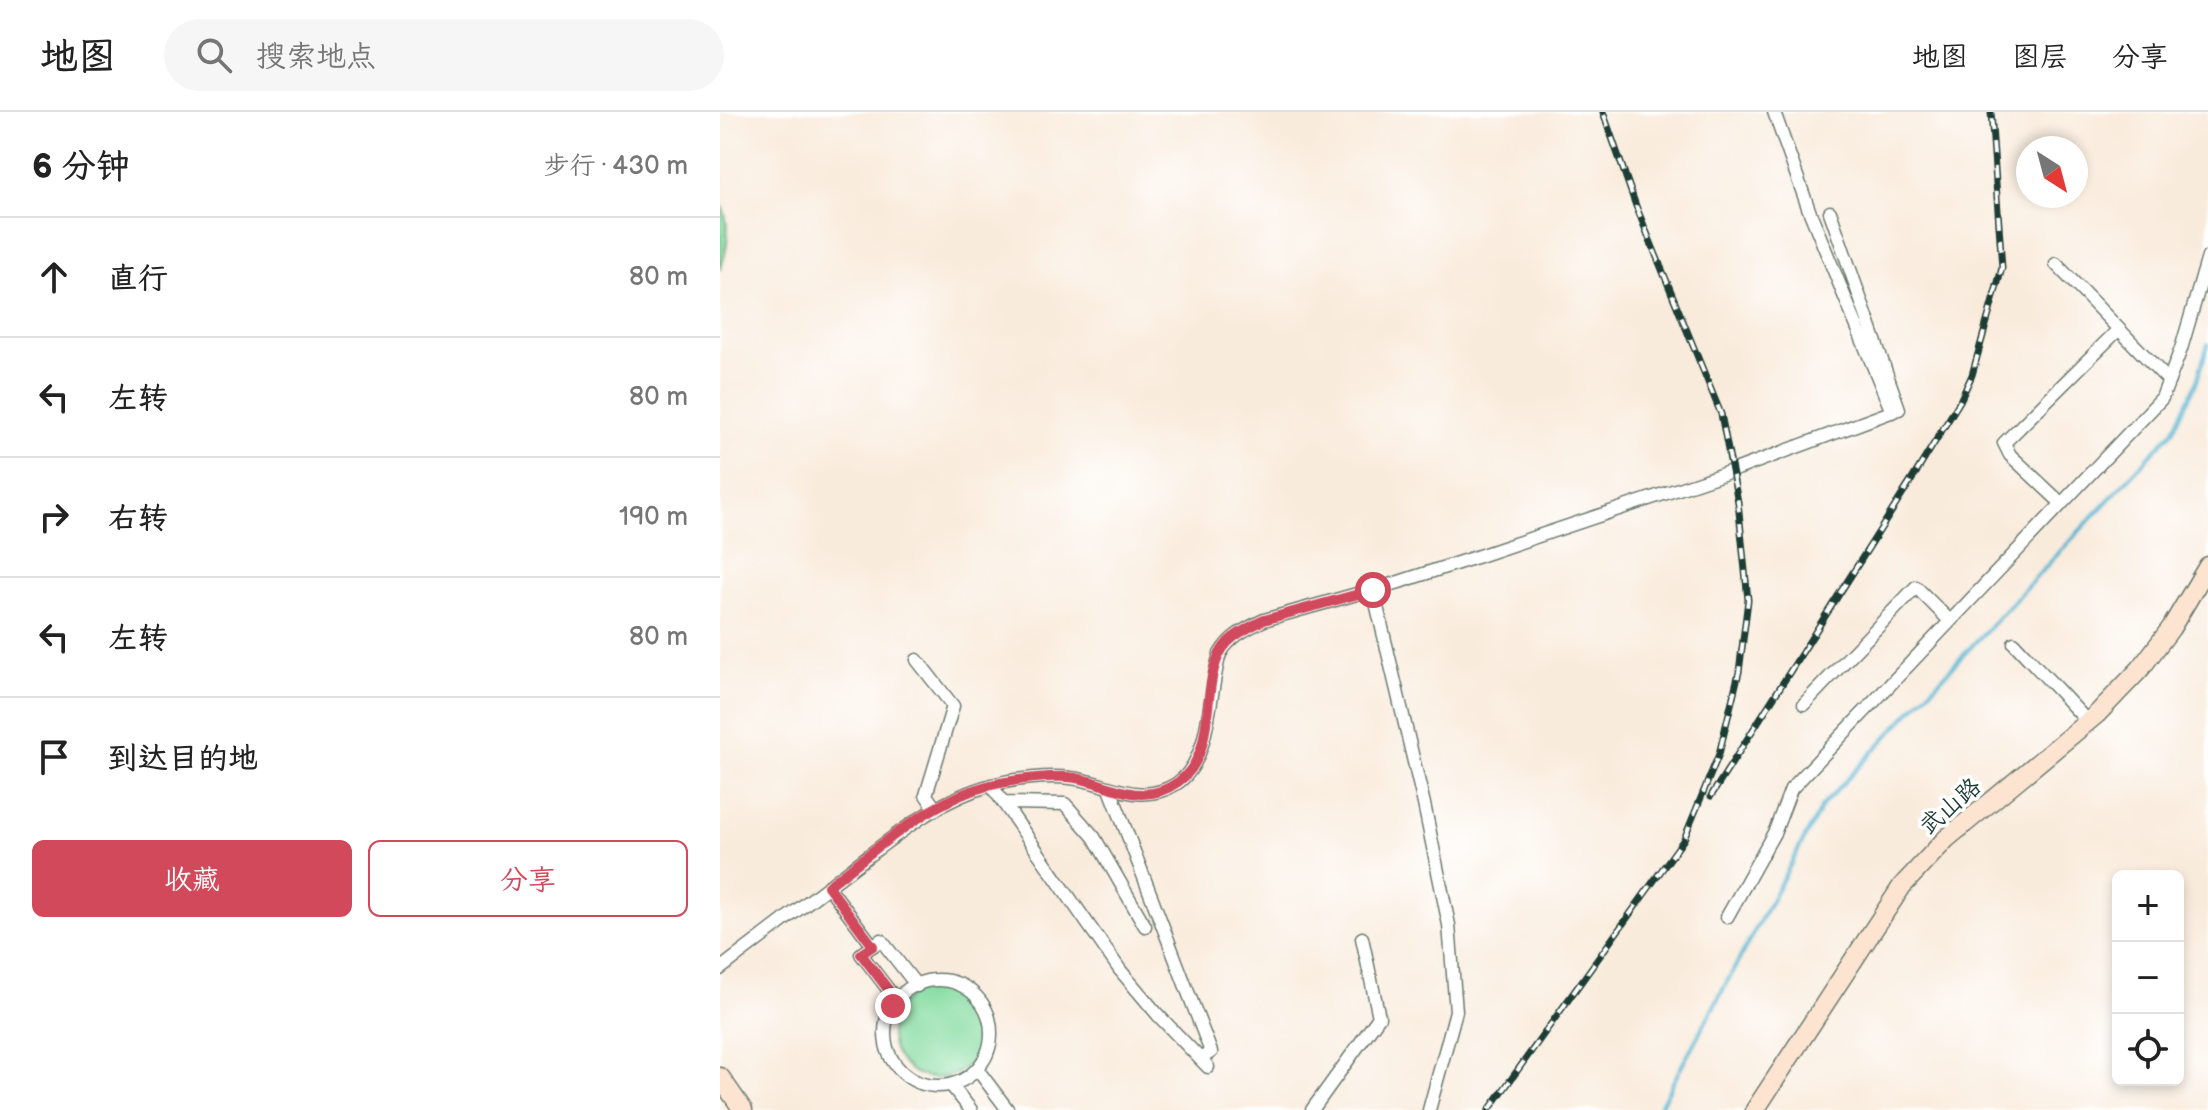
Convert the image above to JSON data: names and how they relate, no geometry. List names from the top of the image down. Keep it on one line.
{"streets":{"main road":["武山路"]},"north":"bottom right","page":{"header":"地图","search":"搜索地点","nav":["地图","图层","分享"],"heading":["6 分钟","步行 · 430 m"],"list":[["直行","80 m"],["左转","80 m"],["右转","190 m"],["左转","80 m"],"到达目的地"],"buttons":["收藏","分享"],"map_buttons":["+","−"]}}
